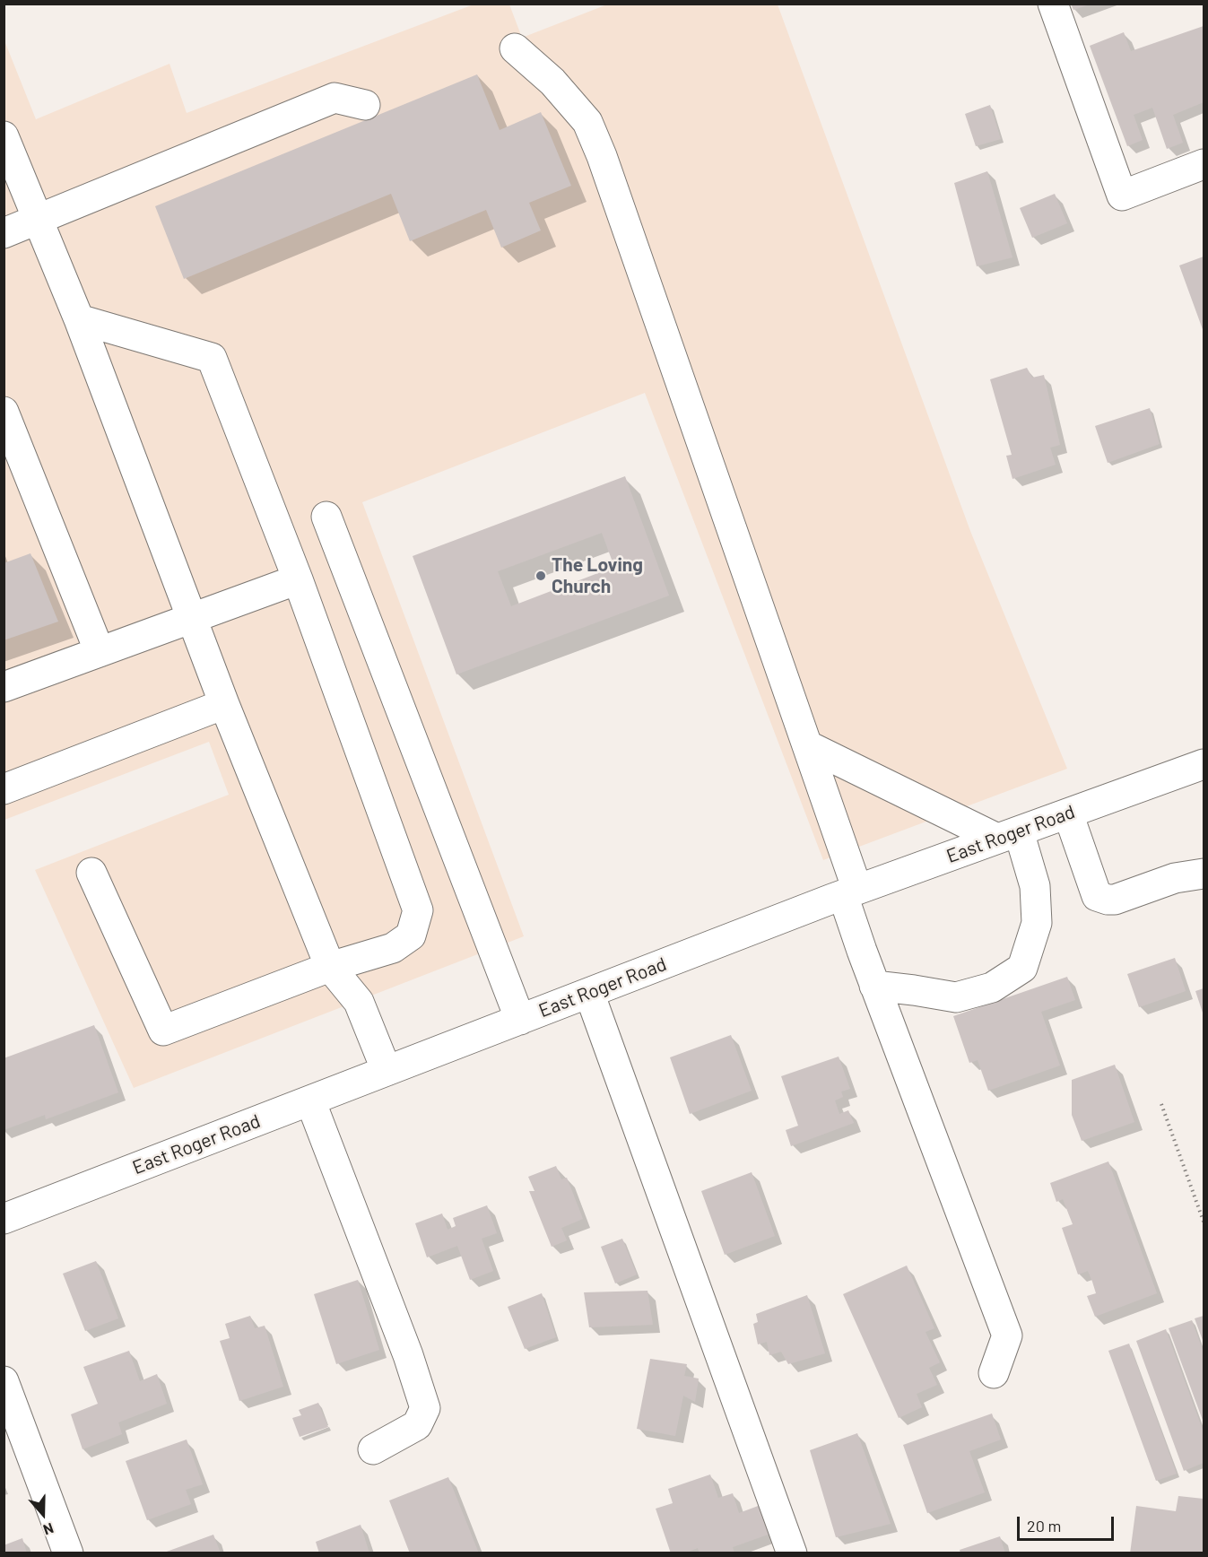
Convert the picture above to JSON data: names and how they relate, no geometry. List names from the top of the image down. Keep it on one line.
{"streets":{"street":["East Roger Road"]},"places":["The Loving Church"],"scale_bar":"20 m","north":"bottom"}
